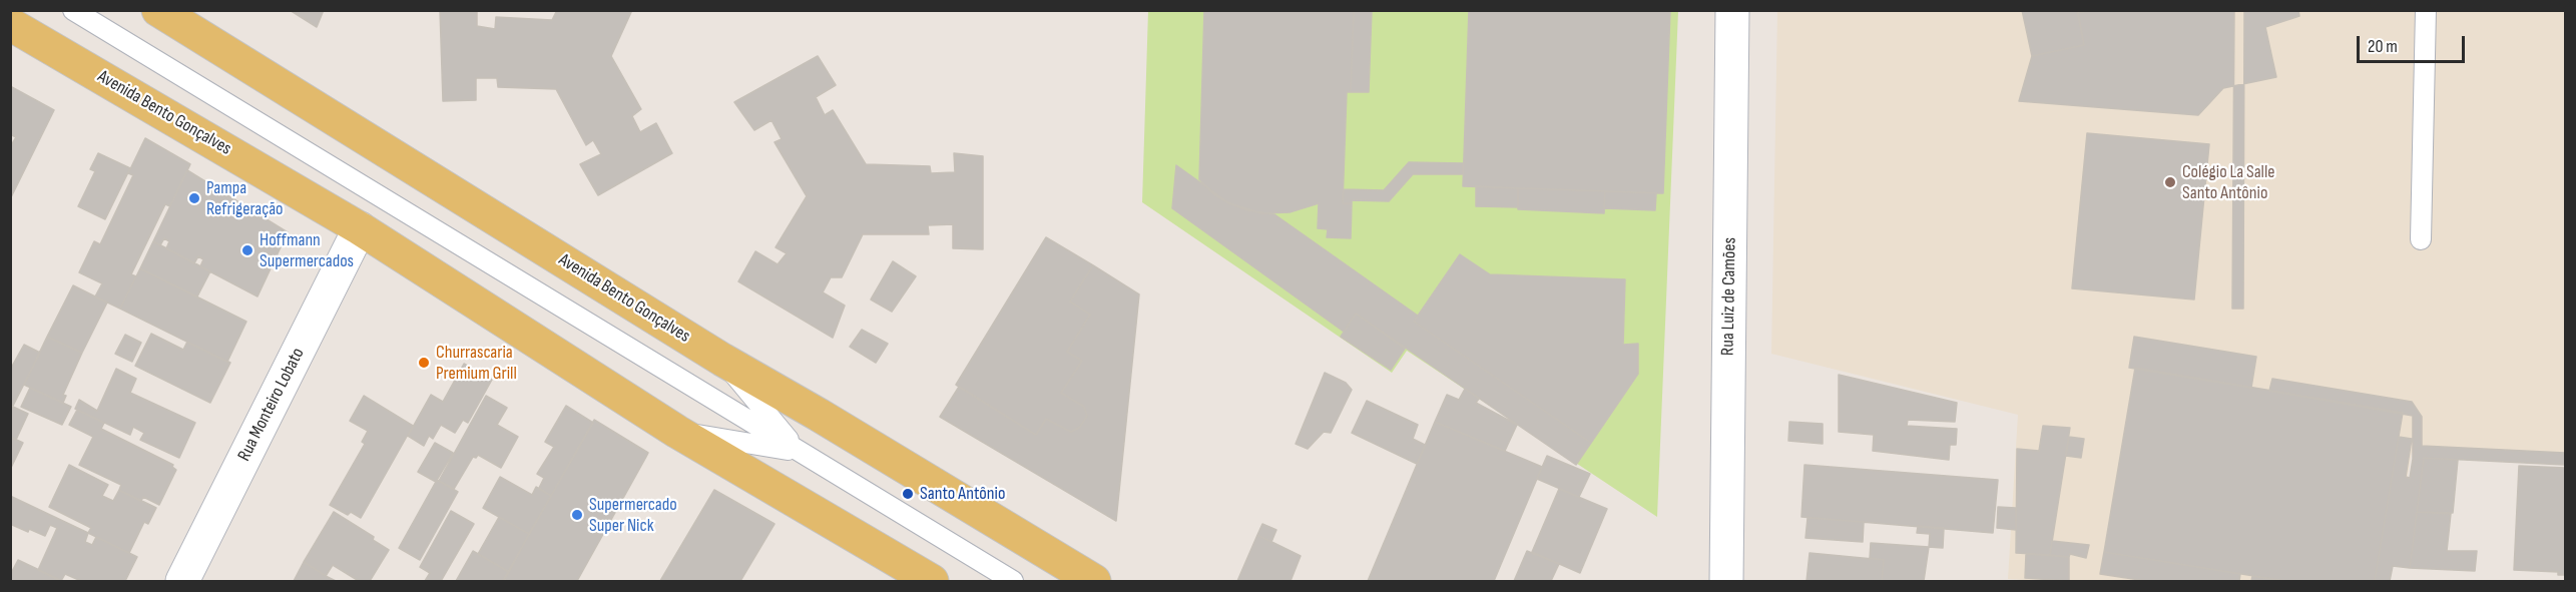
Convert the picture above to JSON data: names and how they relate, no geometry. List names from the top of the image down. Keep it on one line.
{"streets":{"main road":["Avenida Bento Gonçalves"],"street":["Rua Luiz de Camões","Rua Monteiro Lobato"]},"crossings":[["Avenida Bento Gonçalves","Rua Monteiro Lobato"]],"places":["Colégio La Salle Santo Antônio","Pampa Refrigeração","Hoffmann Supermercados","Churrascaria Premium Grill","Santo Antônio","Supermercado Super Nick"],"scale_bar":"20 m"}
